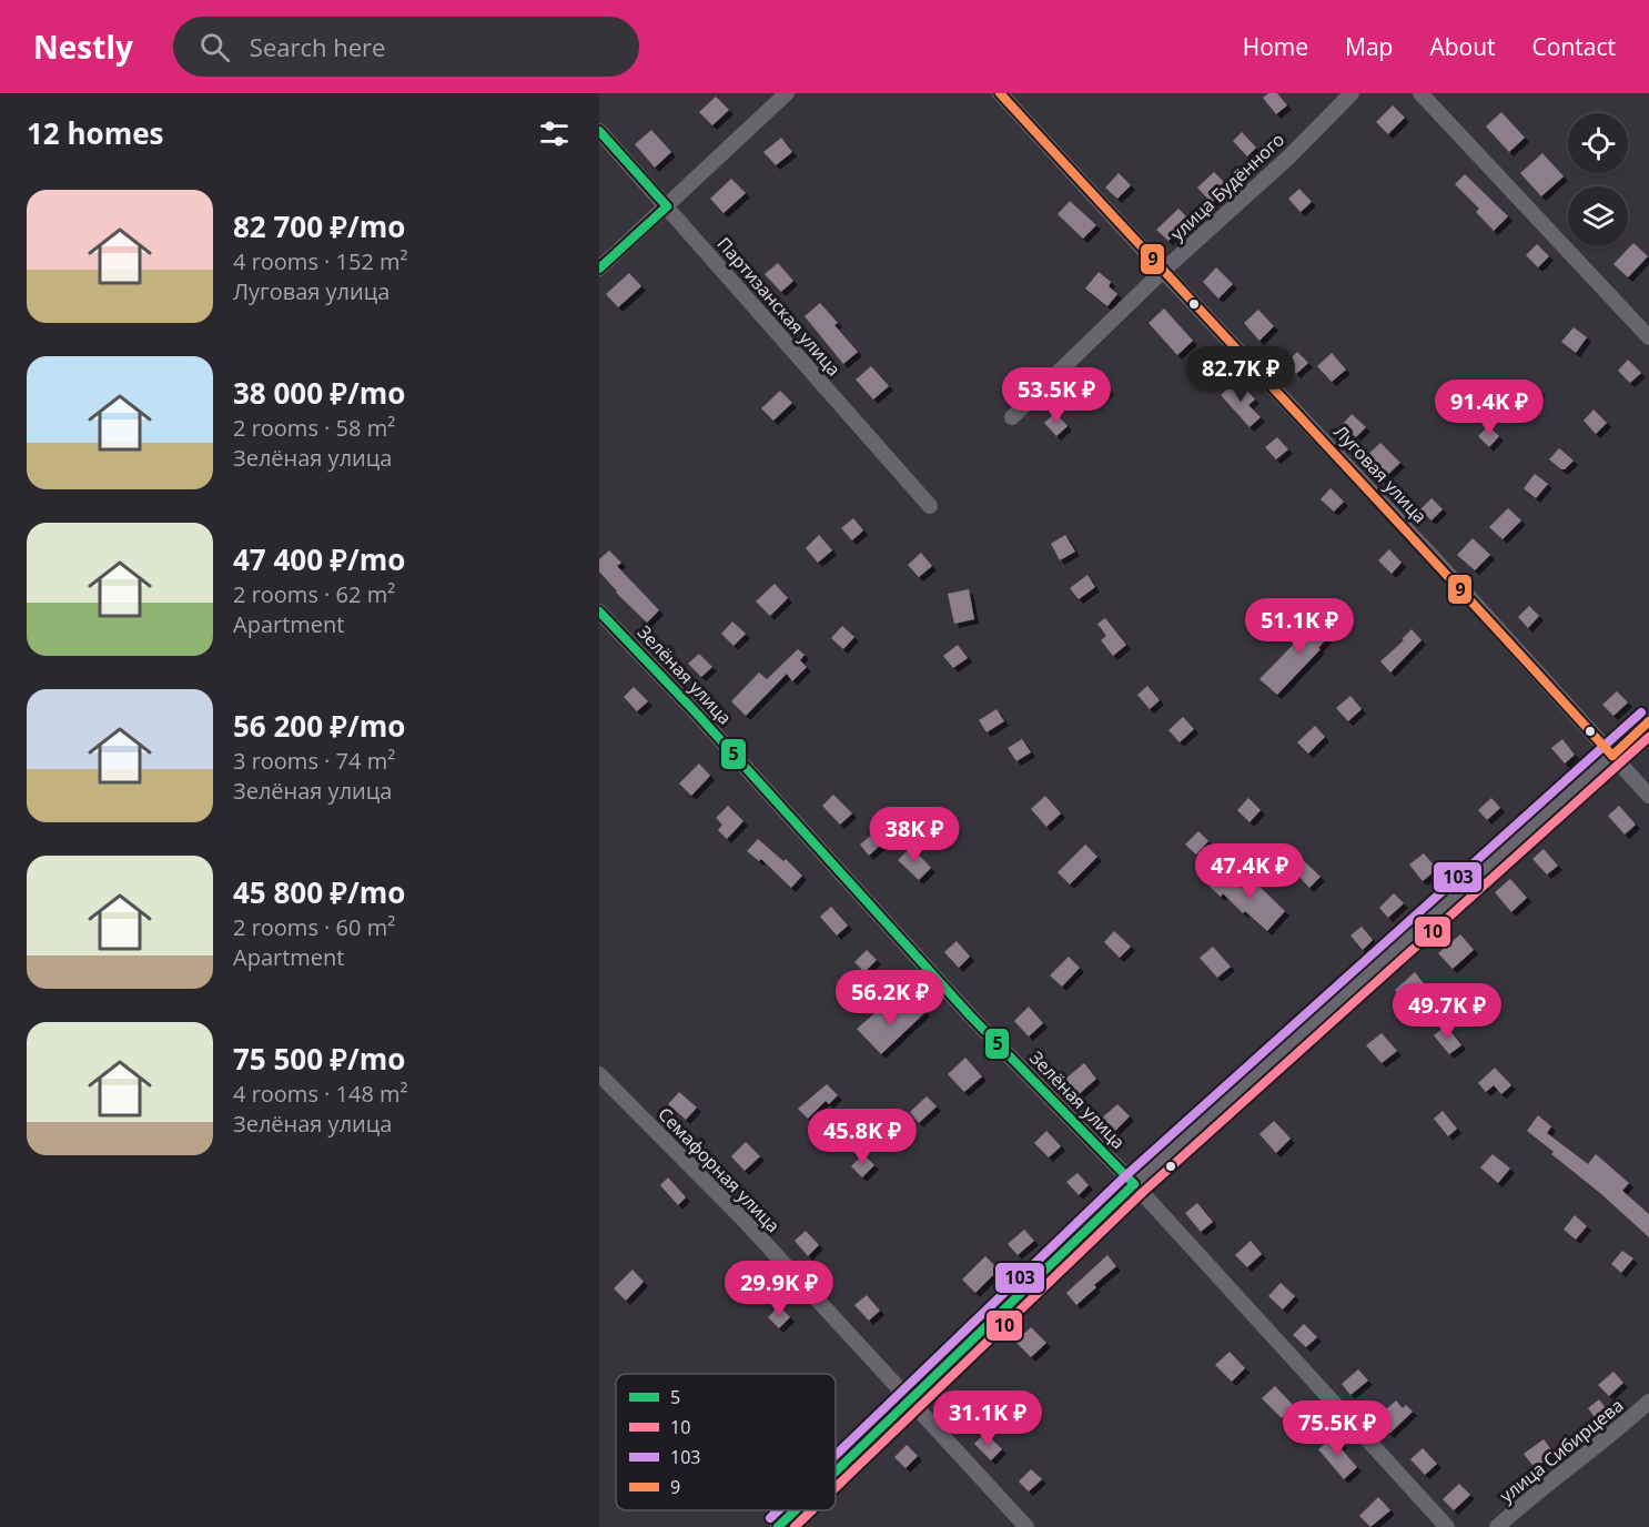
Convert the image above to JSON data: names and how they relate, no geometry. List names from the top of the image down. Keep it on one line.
{"streets":{"street":["улица Будённого","Партизанская улица","Луговая улица","Зелёная улица","Семафорная улица","улица Сибирцева"]},"crossings":[["улица Будённого","Луговая улица"]],"lines":["transit line 9","transit line 5","transit line 103","transit line 10"],"legend":["5","10","103","9"],"page":{"header":"Nestly","search":"Search here","nav":["Home","Map","About","Contact"],"heading":"12 homes","list":[{"name":"82 700 ₽/mo","note":"4 rooms · 152 m² · Луговая улица"},{"name":"38 000 ₽/mo","note":"2 rooms · 58 m² · Зелёная улица"},{"name":"47 400 ₽/mo","note":"2 rooms · 62 m² · Apartment"},{"name":"56 200 ₽/mo","note":"3 rooms · 74 m² · Зелёная улица"},{"name":"45 800 ₽/mo","note":"2 rooms · 60 m² · Apartment"},{"name":"75 500 ₽/mo","note":"4 rooms · 148 m² · Зелёная улица"}],"price":["82.7K ₽","53.5K ₽","91.4K ₽","51.1K ₽","38K ₽","47.4K ₽","56.2K ₽","49.7K ₽","45.8K ₽","29.9K ₽","31.1K ₽","75.5K ₽"]}}
